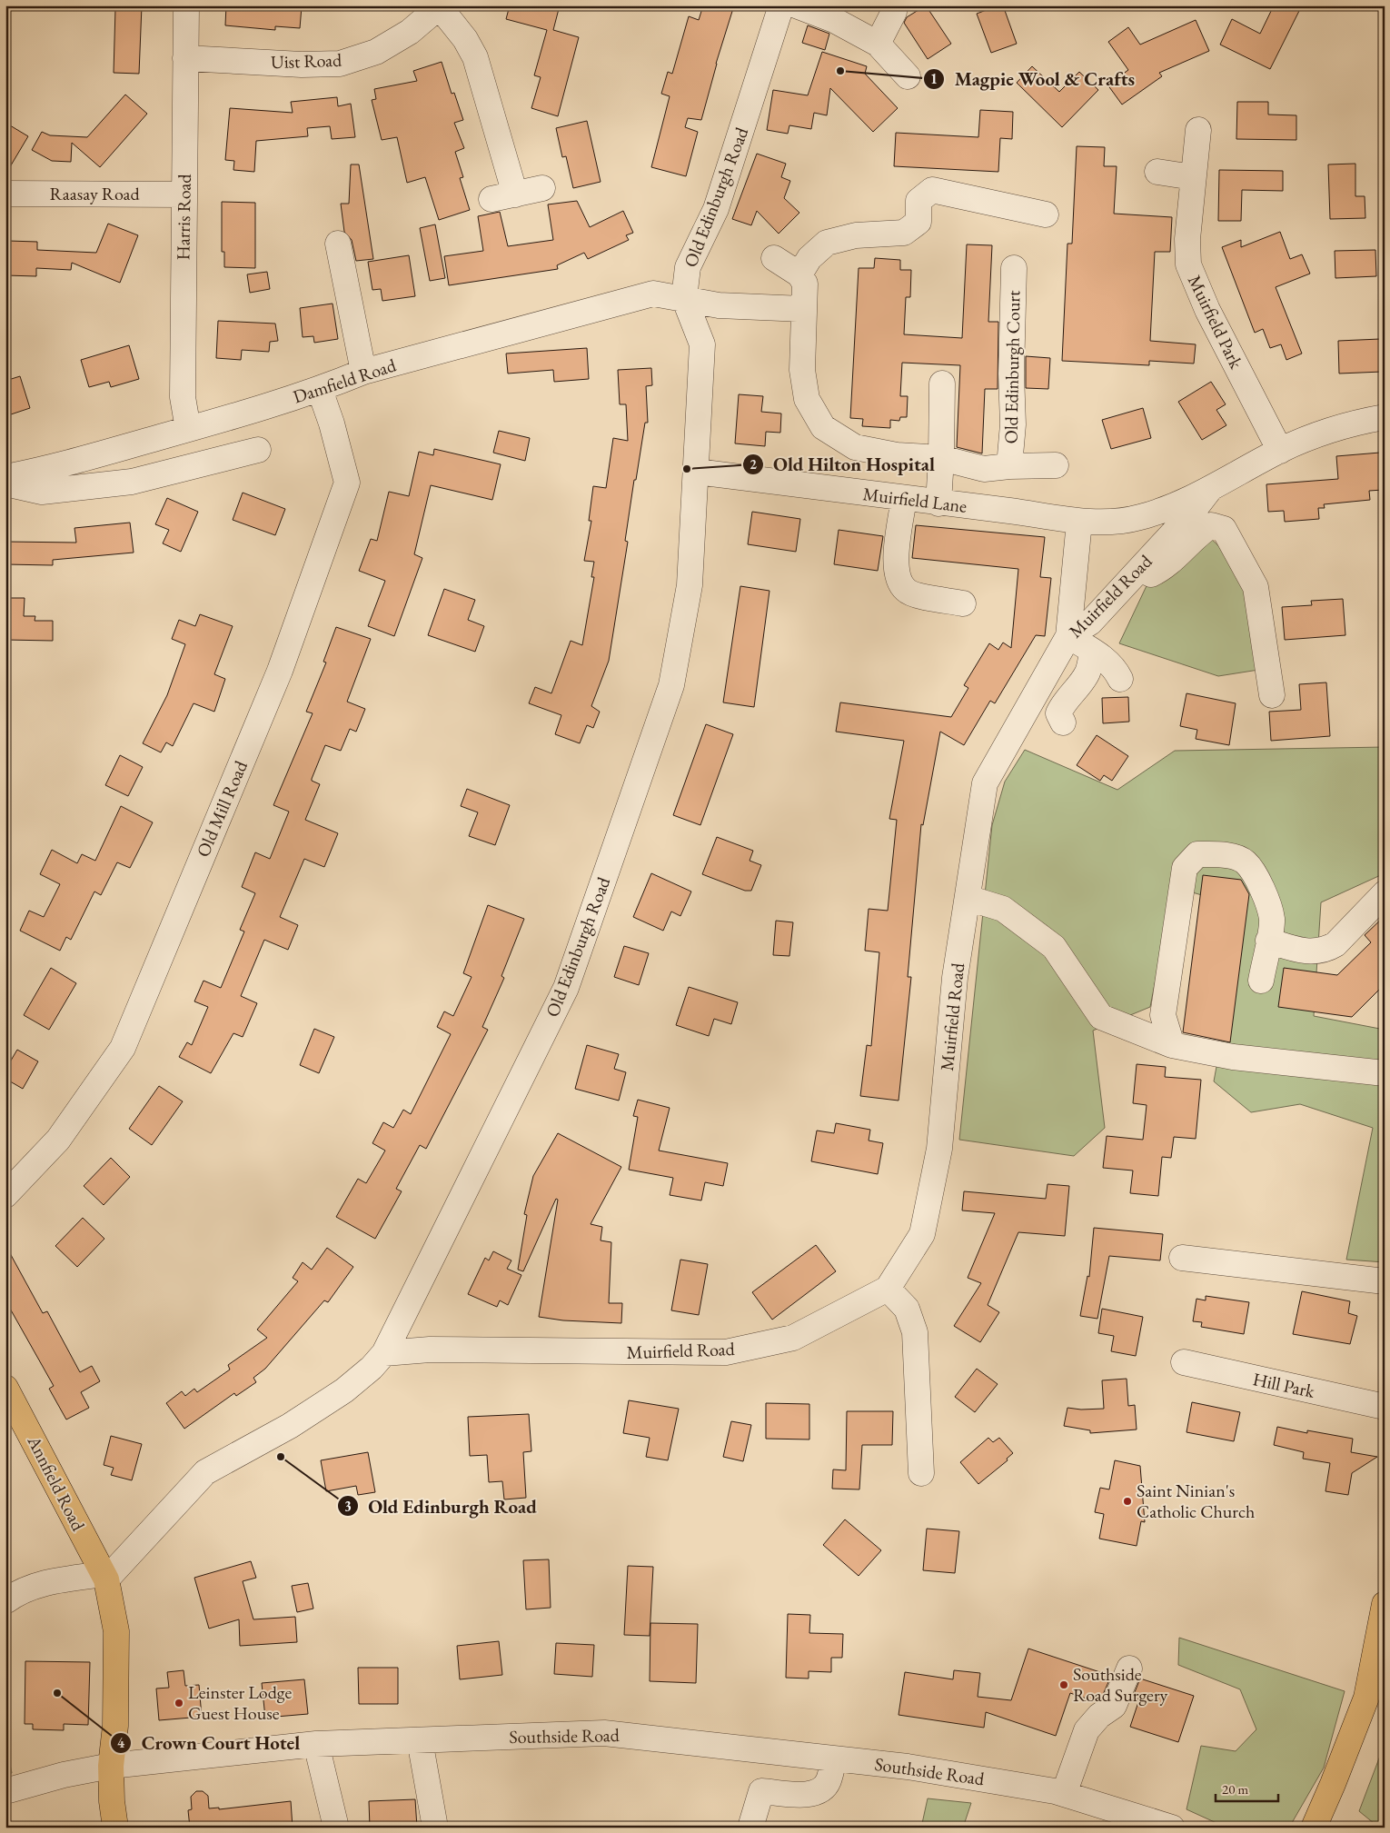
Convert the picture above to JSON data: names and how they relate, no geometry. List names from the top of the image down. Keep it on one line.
{"streets":{"main road":["Annfield Road"],"street":["Uist Road","Raasay Road","Old Edinburgh Road","Harris Road","Muirfield Park","Old Edinburgh Court","Damfield Road","Muirfield Lane","Muirfield Road","Old Mill Road","Hill Park","Southside Road"]},"crossings":[["Uist Road","Harris Road"],["Raasay Road","Harris Road"],["Old Edinburgh Road","Damfield Road"],["Old Edinburgh Road","Muirfield Lane"],["Old Edinburgh Road","Muirfield Road"],["Old Edinburgh Road","Annfield Road"],["Harris Road","Damfield Road"],["Muirfield Park","Muirfield Road"],["Damfield Road","Old Mill Road"],["Muirfield Lane","Muirfield Road"]],"places":["Magpie Wool & Crafts","Old Hilton Hospital","Old Edinburgh Road","Saint Ninian's Catholic Church","Southside Road Surgery","Crown Court Hotel","Leinster Lodge Guest House"],"scale_bar":"20 m"}
